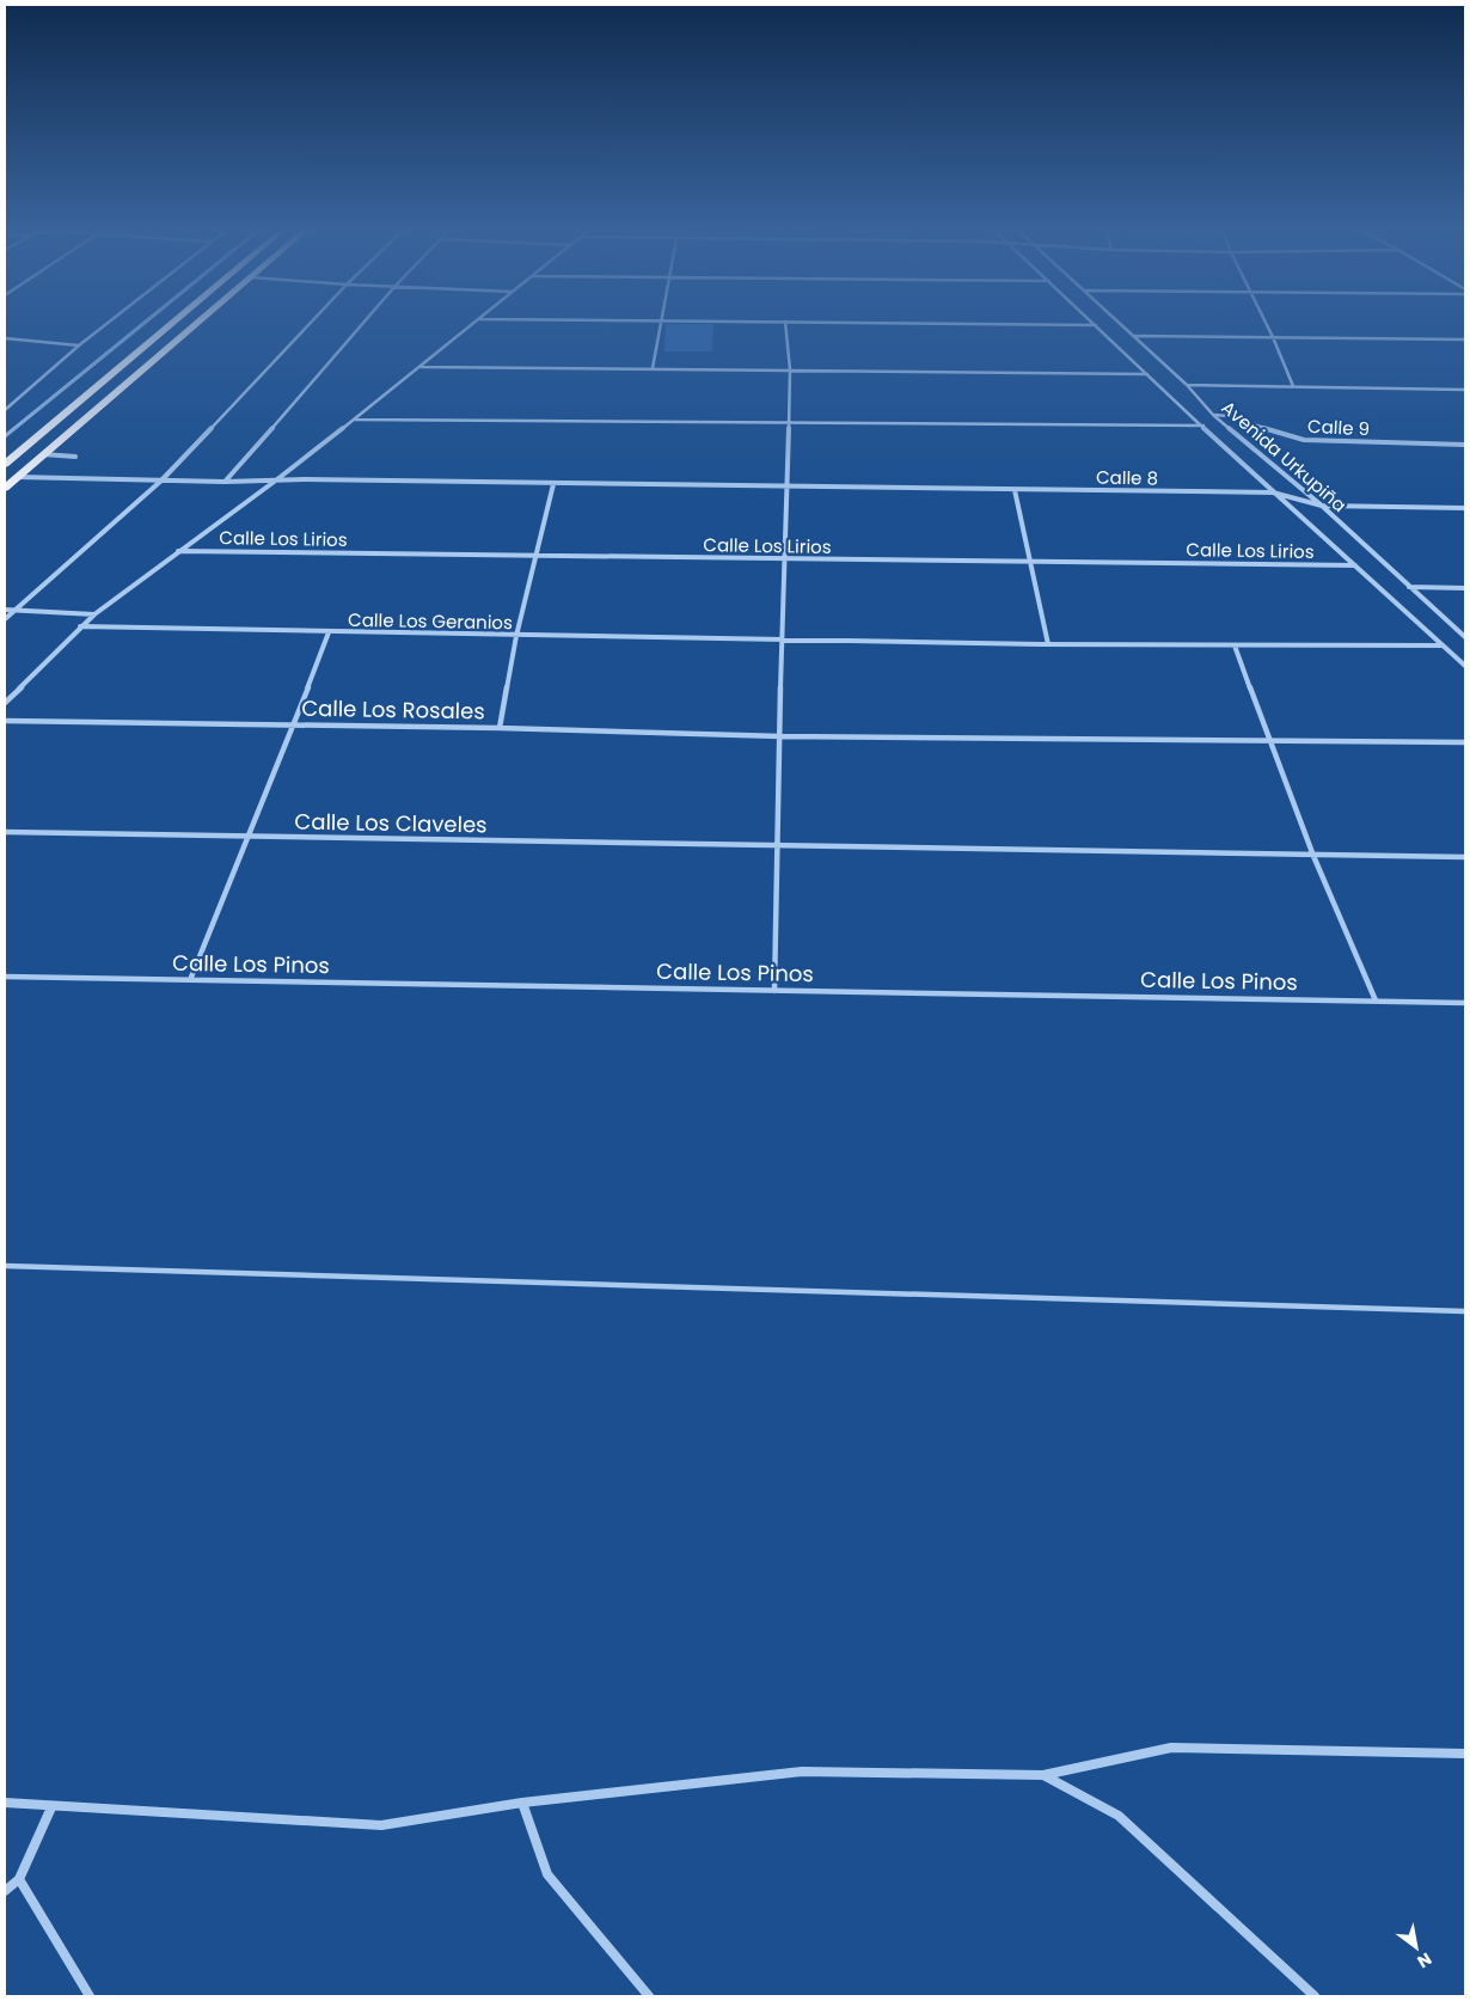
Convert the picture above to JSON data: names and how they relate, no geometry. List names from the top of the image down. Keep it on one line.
{"streets":{"street":["Calle 9","Avenida Urkupiña","Calle 8","Calle Los Lirios","Calle Los Geranios","Calle Los Rosales","Calle Los Claveles","Calle Los Pinos"]},"crossings":[["Calle 9","Avenida Urkupiña"],["Avenida Urkupiña","Calle 8"]],"north":"bottom right"}
